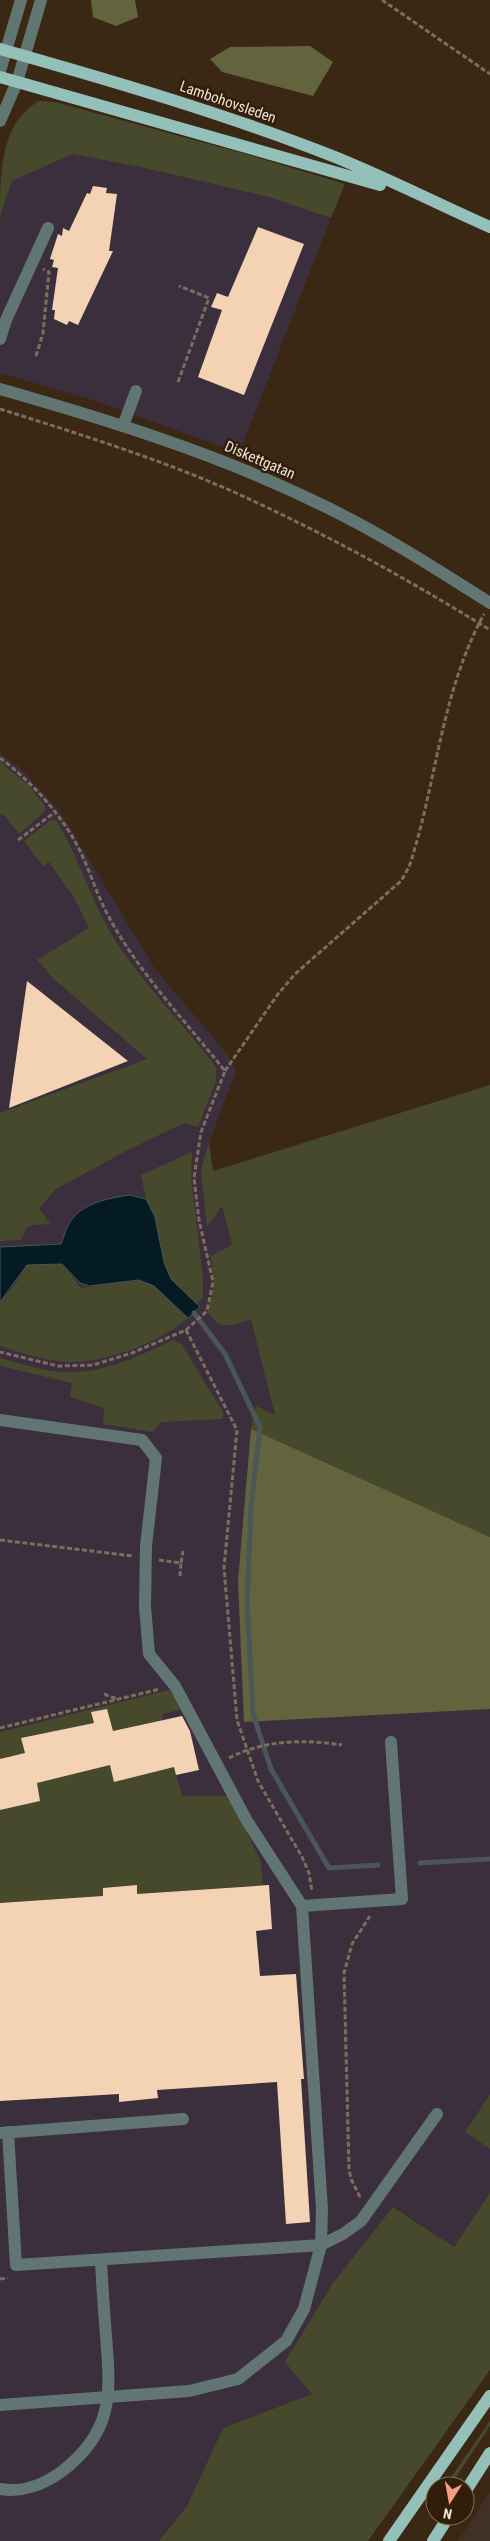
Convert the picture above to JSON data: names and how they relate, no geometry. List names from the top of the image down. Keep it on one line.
{"streets":{"main road":["Lambohovsleden"],"street":["Diskettgatan"]},"north":"bottom"}
